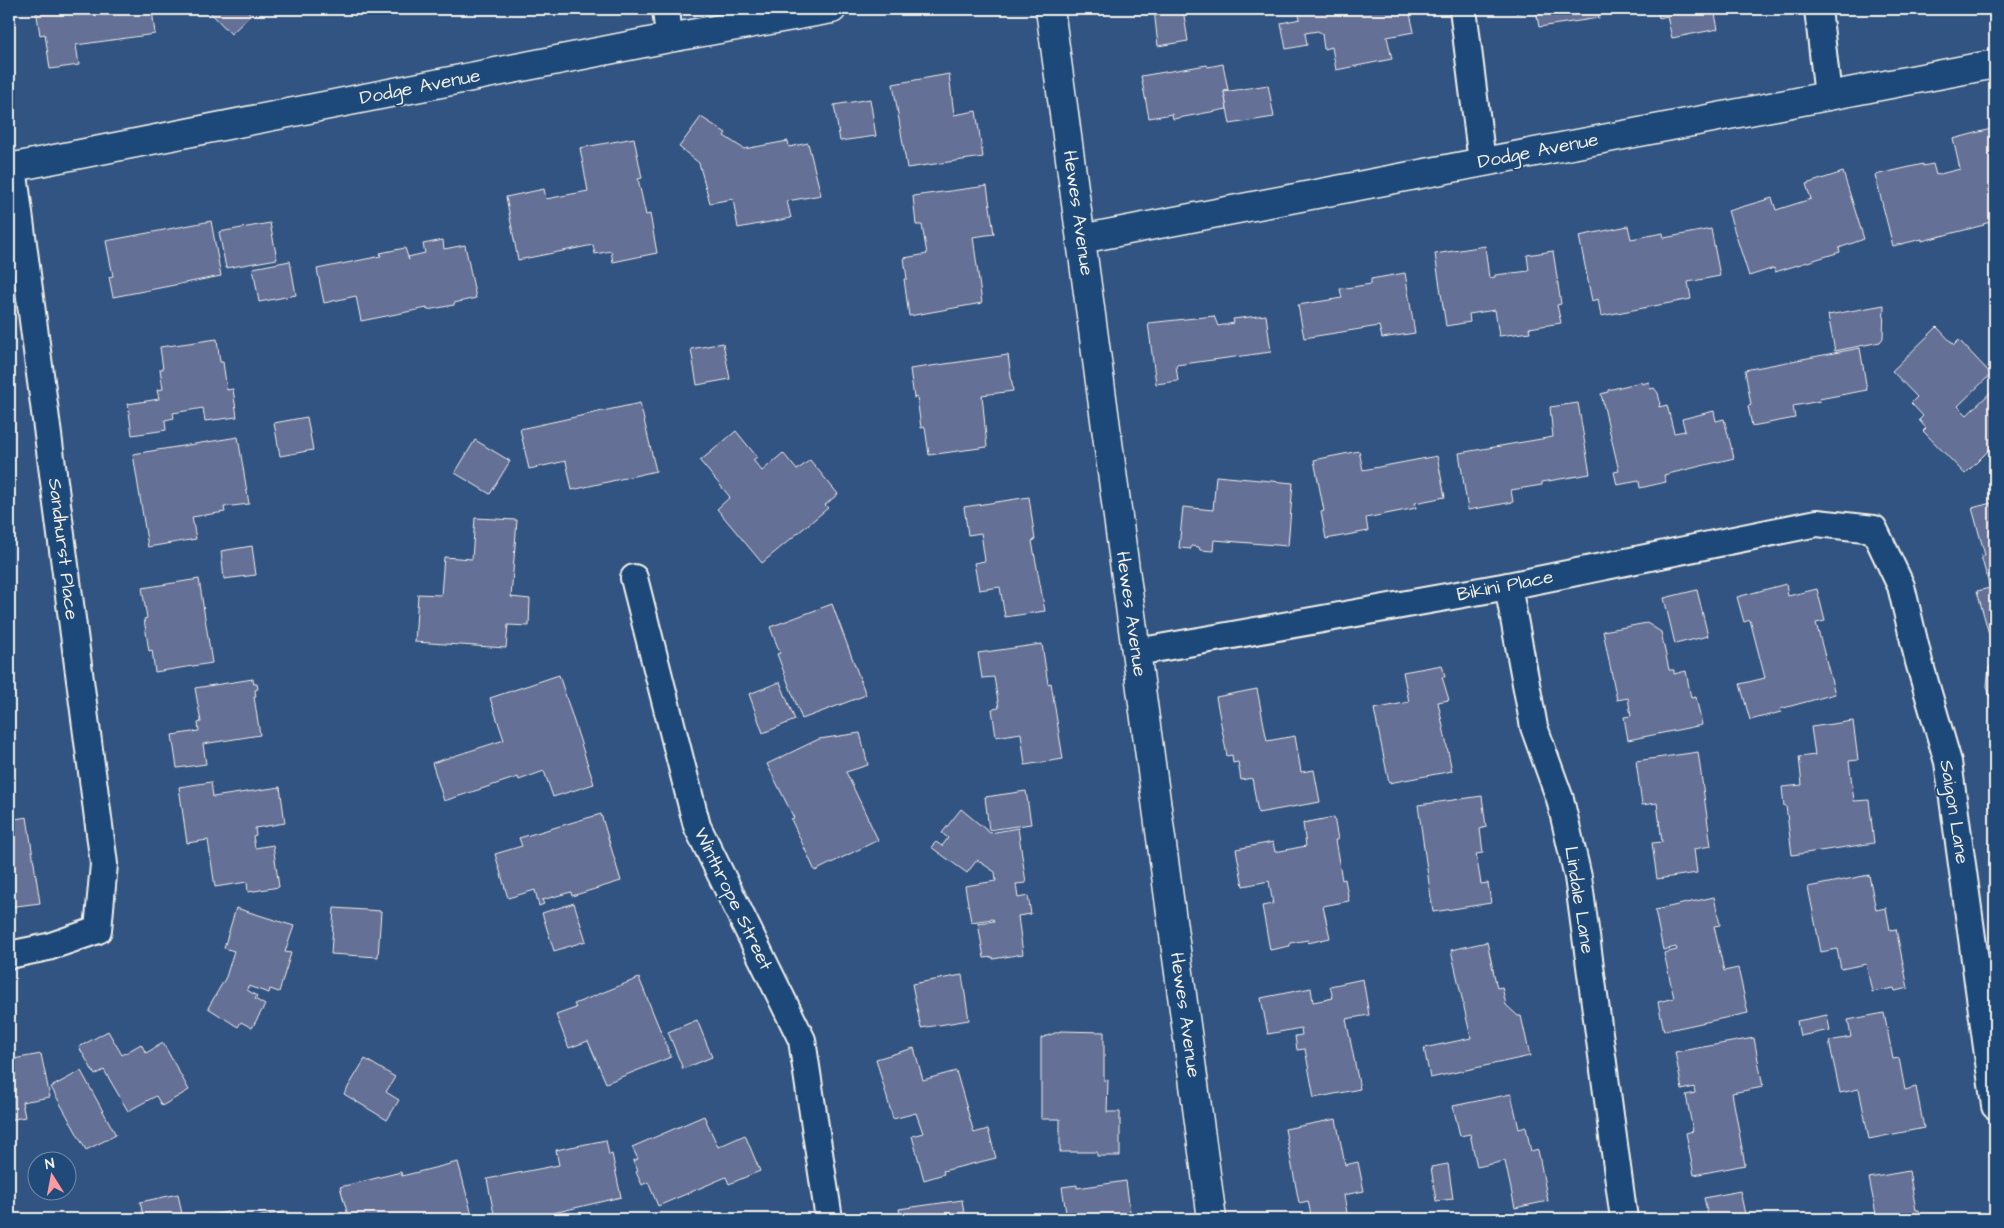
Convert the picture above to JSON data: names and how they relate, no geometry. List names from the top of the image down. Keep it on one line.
{"streets":{"street":["Dodge Avenue","Hewes Avenue","Sandhurst Place","Bikini Place","Saigon Lane","Winthrope Street","Lindale Lane"]},"crossings":[["Dodge Avenue","Hewes Avenue"],["Dodge Avenue","Sandhurst Place"],["Hewes Avenue","Bikini Place"],["Bikini Place","Saigon Lane"],["Bikini Place","Lindale Lane"]],"north":"top"}
